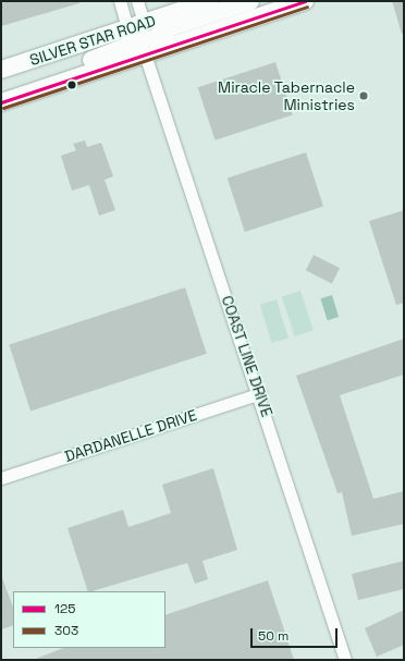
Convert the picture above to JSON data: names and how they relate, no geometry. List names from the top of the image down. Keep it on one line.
{"streets":{"main road":["SILVER STAR ROAD"],"street":["COAST LINE DRIVE","DARDANELLE DRIVE"]},"crossings":[["SILVER STAR ROAD","COAST LINE DRIVE"],["COAST LINE DRIVE","DARDANELLE DRIVE"]],"places":["Miracle Tabernacle Ministries"],"lines":["transit line 125","transit line 303"],"legend":["125","303"],"scale_bar":"50 m"}
